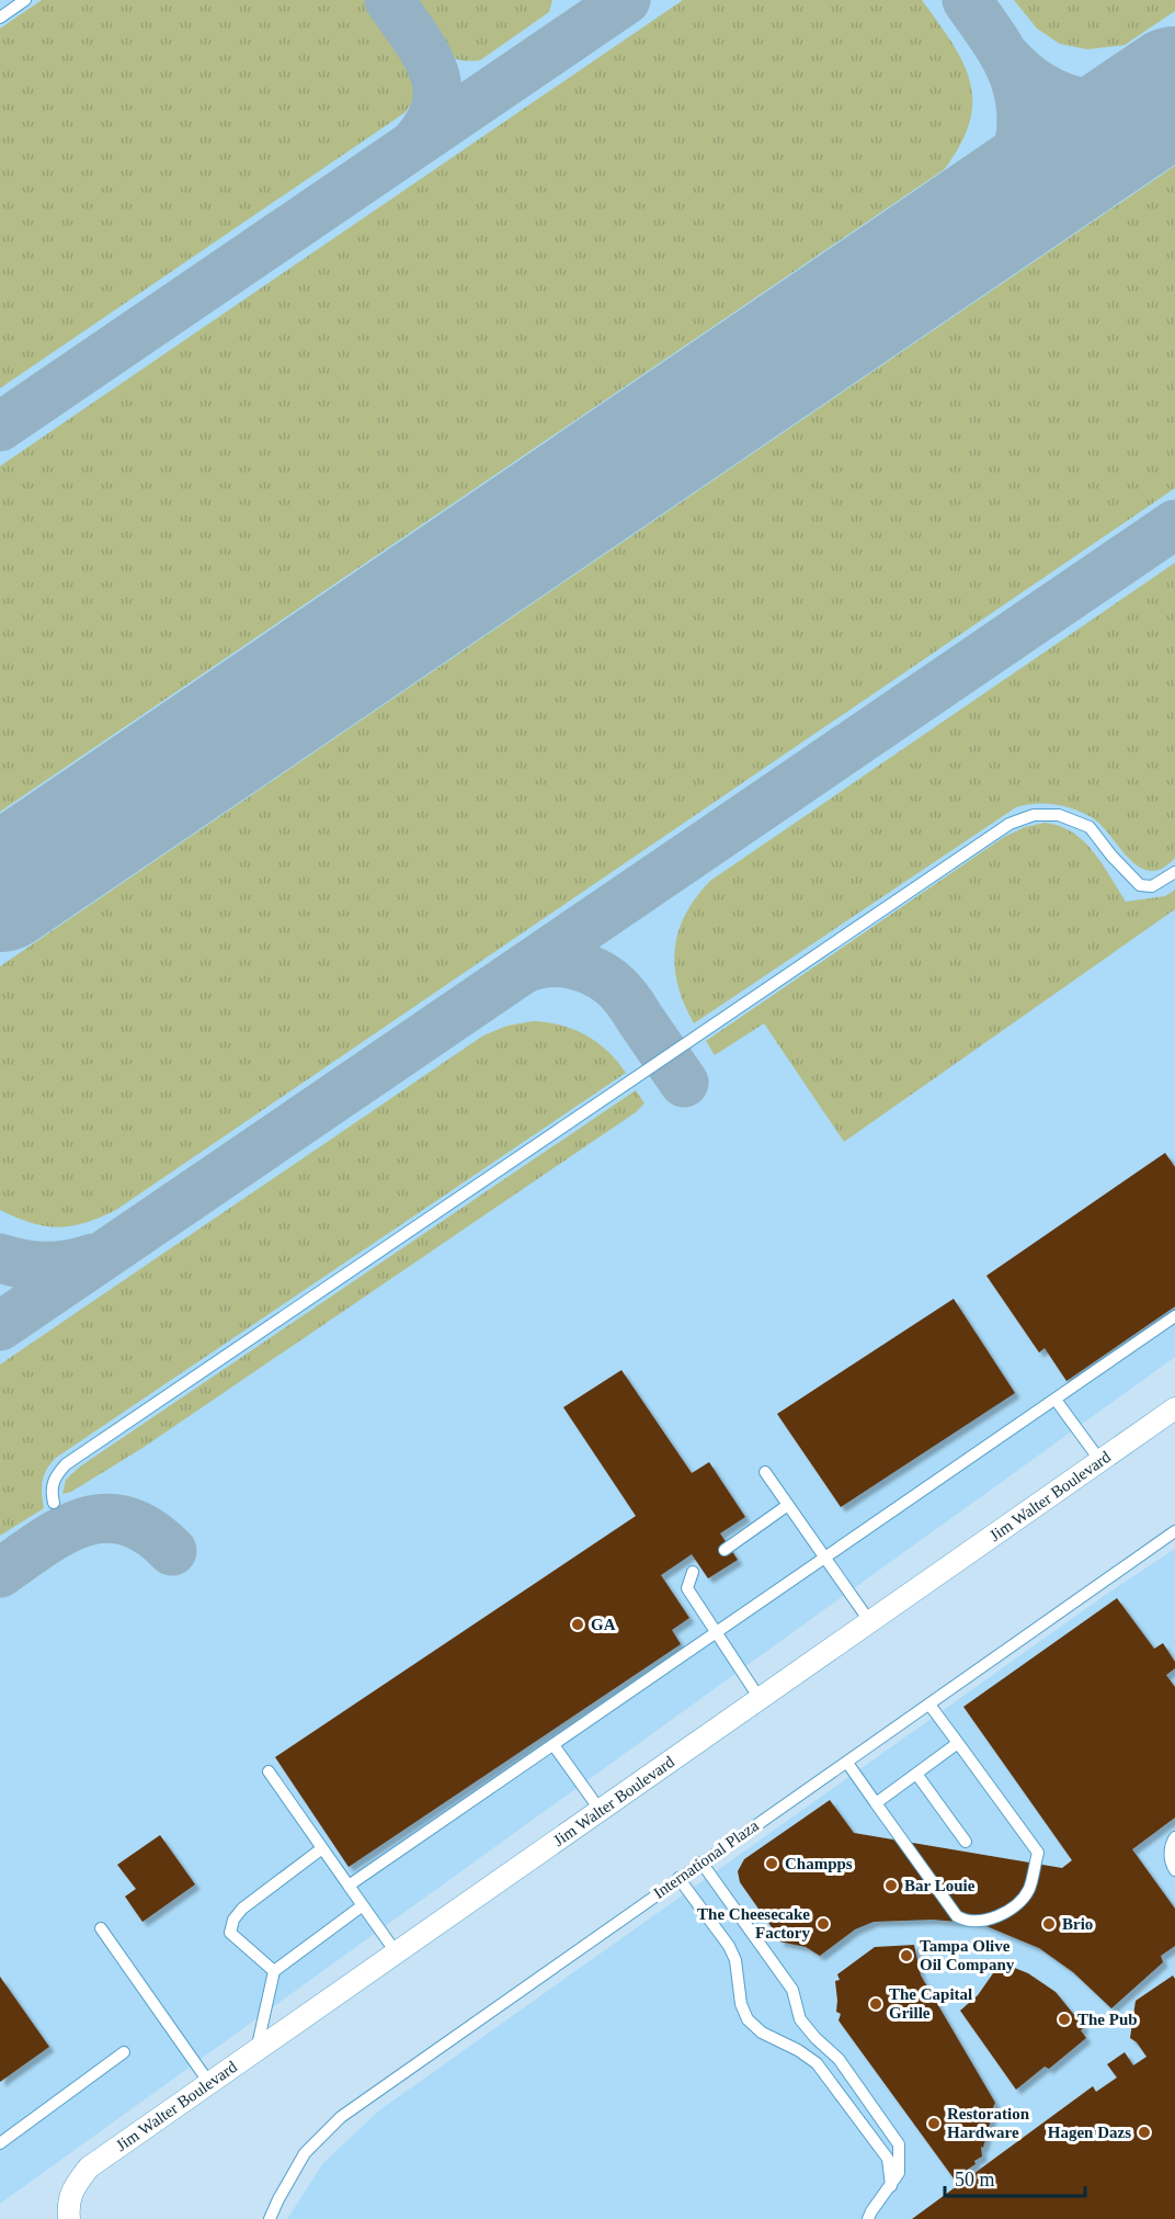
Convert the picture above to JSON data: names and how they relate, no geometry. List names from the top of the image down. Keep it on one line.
{"streets":{"street":["Jim Walter Boulevard"],"lane":["International Plaza"]},"places":["GA","Champps","Bar Louie","The Cheesecake Factory","Brio","Tampa Olive Oil Company","The Capital Grille","The Pub","Restoration Hardware","Hagen Dazs"],"scale_bar":"50 m"}
